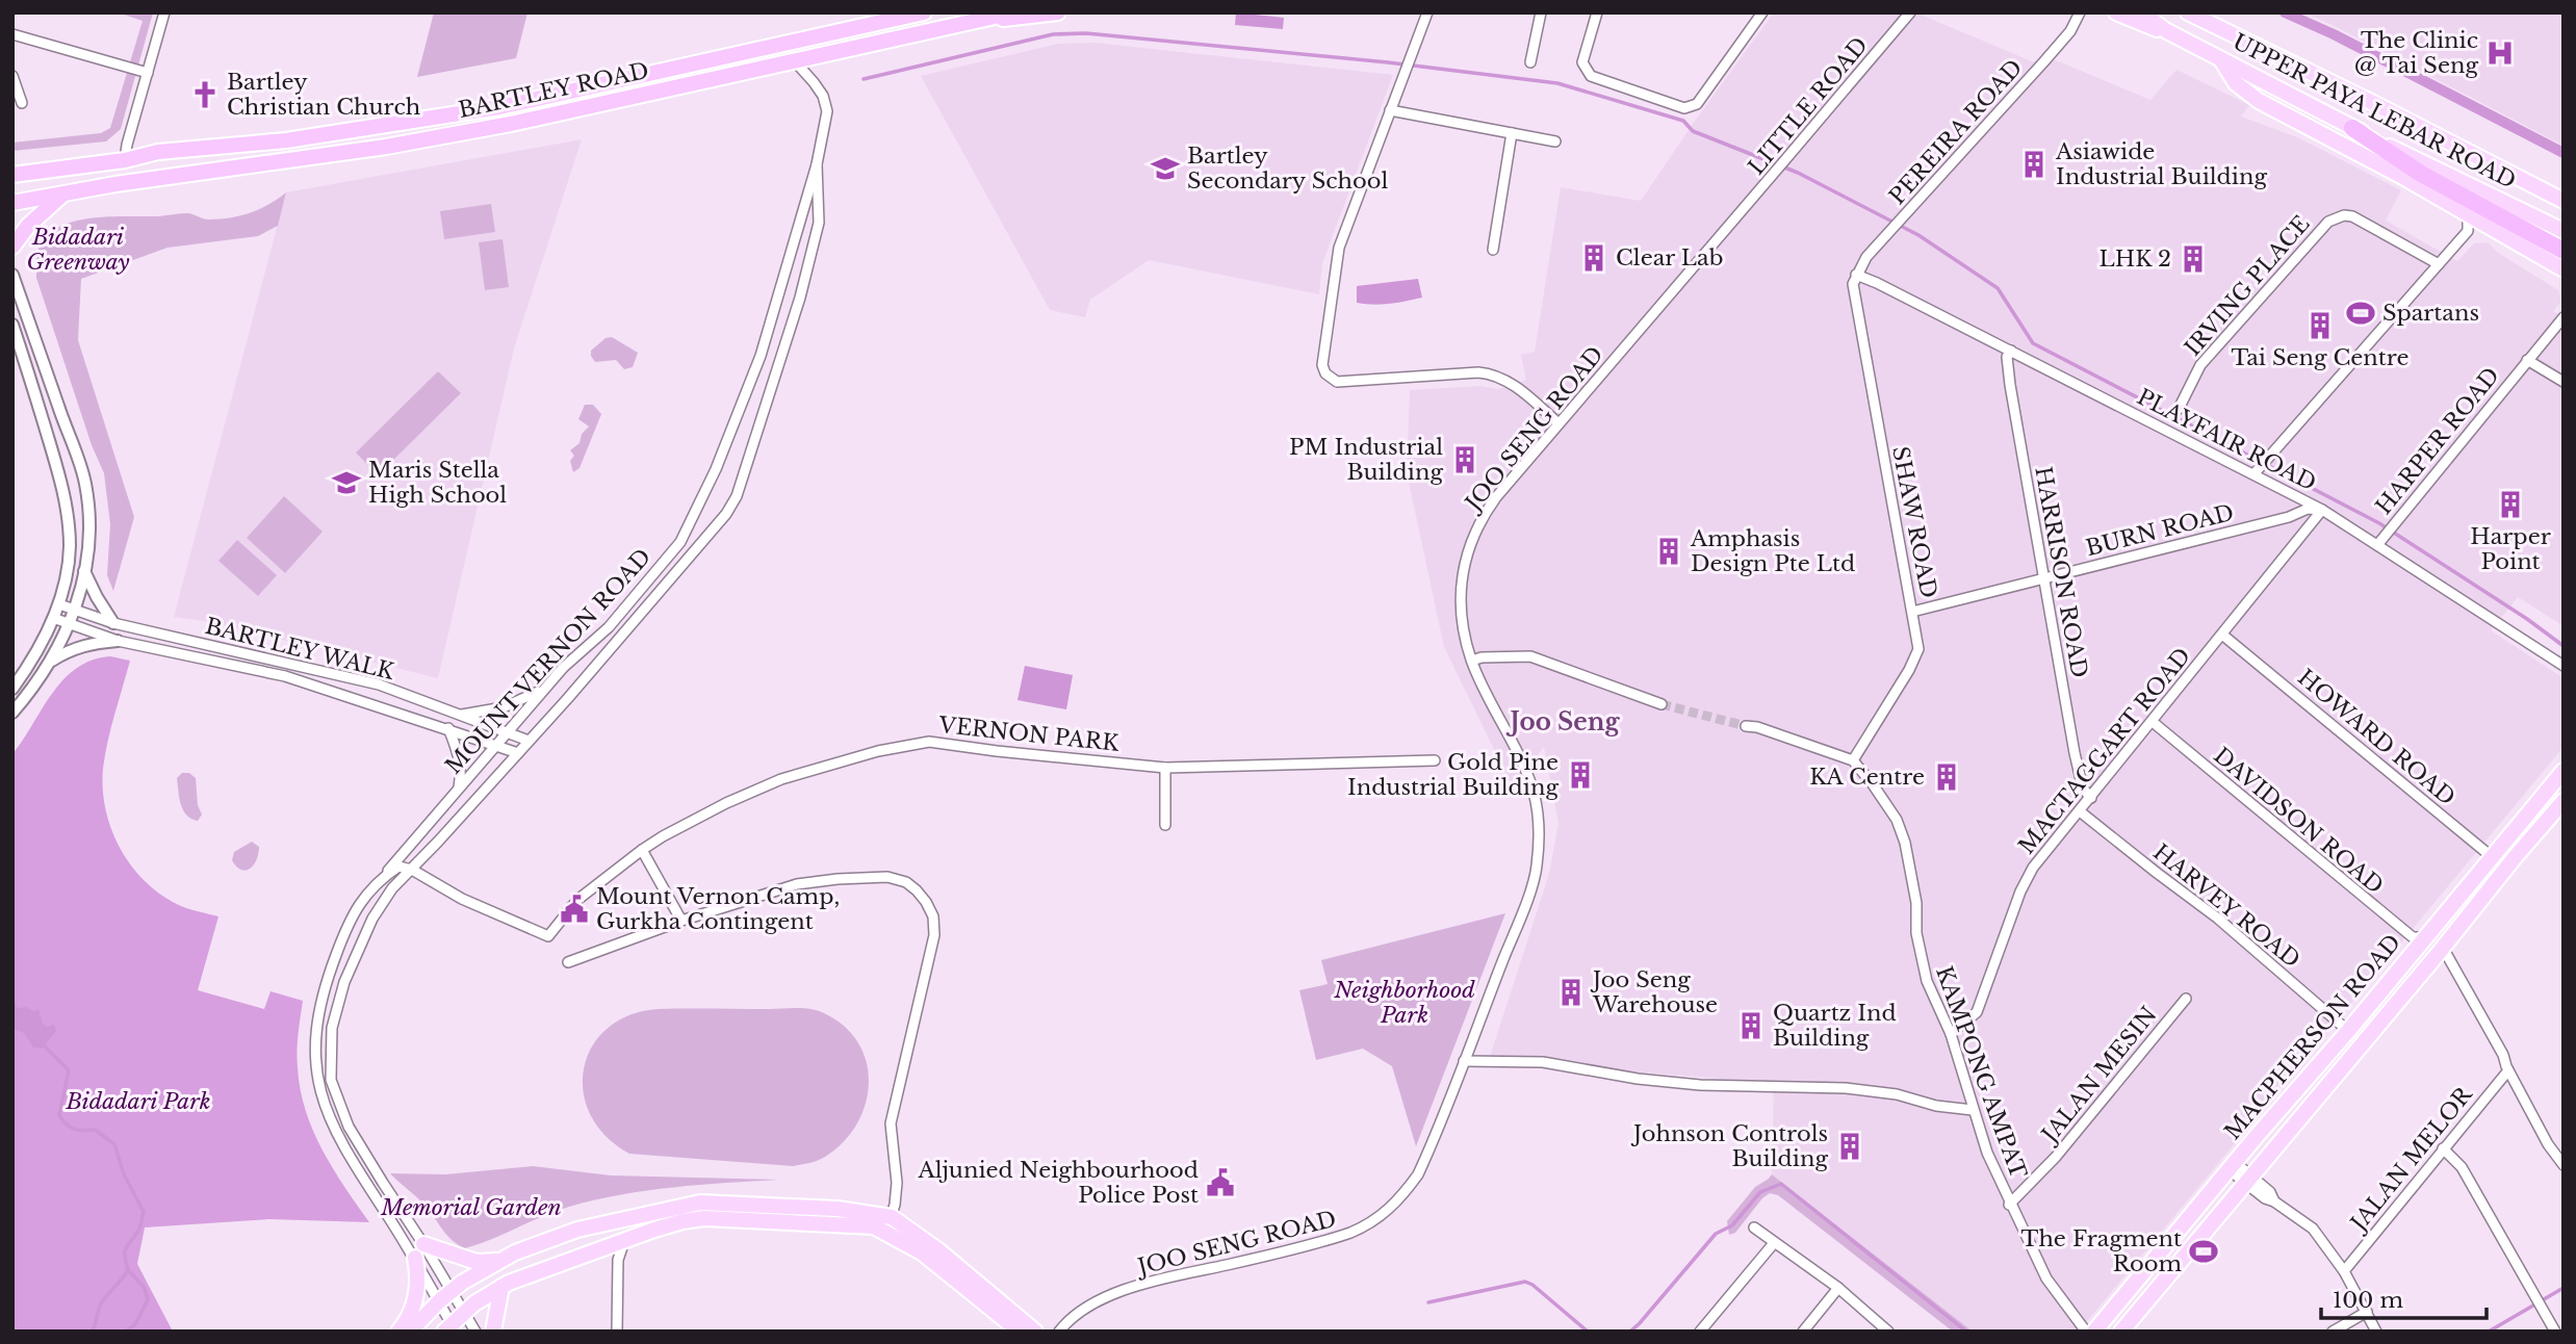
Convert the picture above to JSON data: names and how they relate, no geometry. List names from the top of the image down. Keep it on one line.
{"streets":{"highway":["BARTLEY ROAD"],"main road":["UPPER PAYA LEBAR ROAD","MACPHERSON ROAD"],"street":["LITTLE ROAD","PEREIRA ROAD","IRVING PLACE","JOO SENG ROAD","PLAYFAIR ROAD","HARPER ROAD","SHAW ROAD","BURN ROAD","HARRISON ROAD","BARTLEY WALK","MOUNT VERNON ROAD","VERNON PARK","HOWARD ROAD","MACTAGGART ROAD","DAVIDSON ROAD","HARVEY ROAD","KAMPONG AMPAT","JALAN MESIN","JALAN MELOR"]},"crossings":[["BARTLEY ROAD","MOUNT VERNON ROAD"],["LITTLE ROAD","JOO SENG ROAD"],["PEREIRA ROAD","PLAYFAIR ROAD"],["PEREIRA ROAD","SHAW ROAD"],["PLAYFAIR ROAD","HARPER ROAD"],["PLAYFAIR ROAD","SHAW ROAD"],["PLAYFAIR ROAD","BURN ROAD"],["PLAYFAIR ROAD","HARRISON ROAD"],["PLAYFAIR ROAD","MACTAGGART ROAD"],["SHAW ROAD","BURN ROAD"],["SHAW ROAD","KAMPONG AMPAT"],["BURN ROAD","HARRISON ROAD"],["BURN ROAD","MACTAGGART ROAD"],["HARRISON ROAD","MACTAGGART ROAD"],["BARTLEY WALK","MOUNT VERNON ROAD"],["MOUNT VERNON ROAD","VERNON PARK"],["HOWARD ROAD","MACTAGGART ROAD"],["HOWARD ROAD","MACPHERSON ROAD"],["MACTAGGART ROAD","DAVIDSON ROAD"],["MACTAGGART ROAD","HARVEY ROAD"],["MACTAGGART ROAD","KAMPONG AMPAT"],["DAVIDSON ROAD","MACPHERSON ROAD"],["HARVEY ROAD","MACPHERSON ROAD"],["KAMPONG AMPAT","JALAN MESIN"]],"districts":["Joo Seng"],"parks":["Bidadari Greenway","Neighborhood Park","Bidadari Park","Memorial Garden"],"places":{"hospital":["The Clinic @ Tai Seng"],"church":["Bartley Christian Church"],"building":["Asiawide Industrial Building","Clear Lab","LHK 2","Tai Seng Centre","PM Industrial Building","Harper Point","Amphasis Design Pte Ltd","Gold Pine Industrial Building","KA Centre","Joo Seng Warehouse","Quartz Ind Building","Johnson Controls Building"],"school or university":["Bartley Secondary School","Maris Stella High School"],"sports":["Spartans","The Fragment Room"],"public building":["Mount Vernon Camp, Gurkha Contingent","Aljunied Neighbourhood Police Post"]},"scale_bar":"100 m"}
